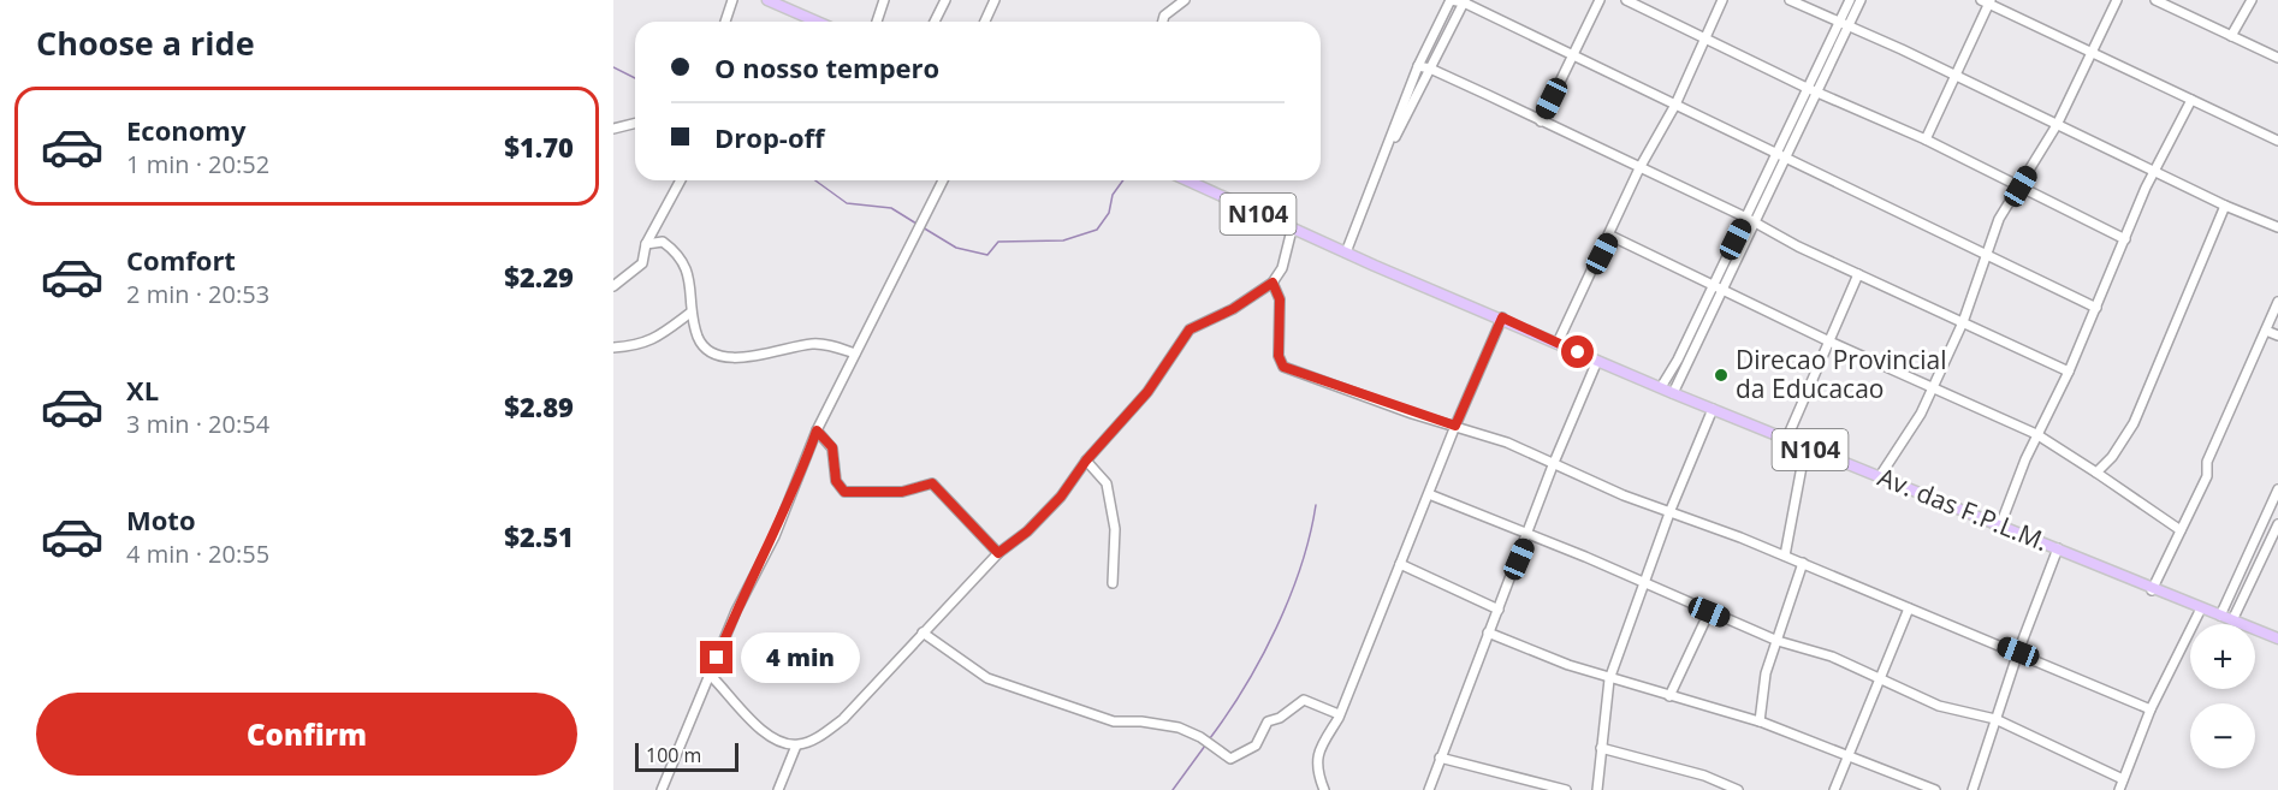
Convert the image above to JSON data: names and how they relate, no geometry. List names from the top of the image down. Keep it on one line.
{"streets":{"main road":["N104","Av. das F.P.L.M."]},"places":["Direcao Provincial da Educacao"],"scale_bar":"100 m","page":{"heading":"Choose a ride","banner":["O nosso tempero","Drop-off"],"list":[{"name":"Economy","note":"1 min · 20:52","value":"$1.70"},{"name":"Comfort","note":"2 min · 20:53","value":"$2.29"},{"name":"XL","note":"3 min · 20:54","value":"$2.89"},{"name":"Moto","note":"4 min · 20:55","value":"$2.51"}],"map_buttons":["+","−"],"bubble":"4 min","buttons":"Confirm","scale":"100 m"}}
